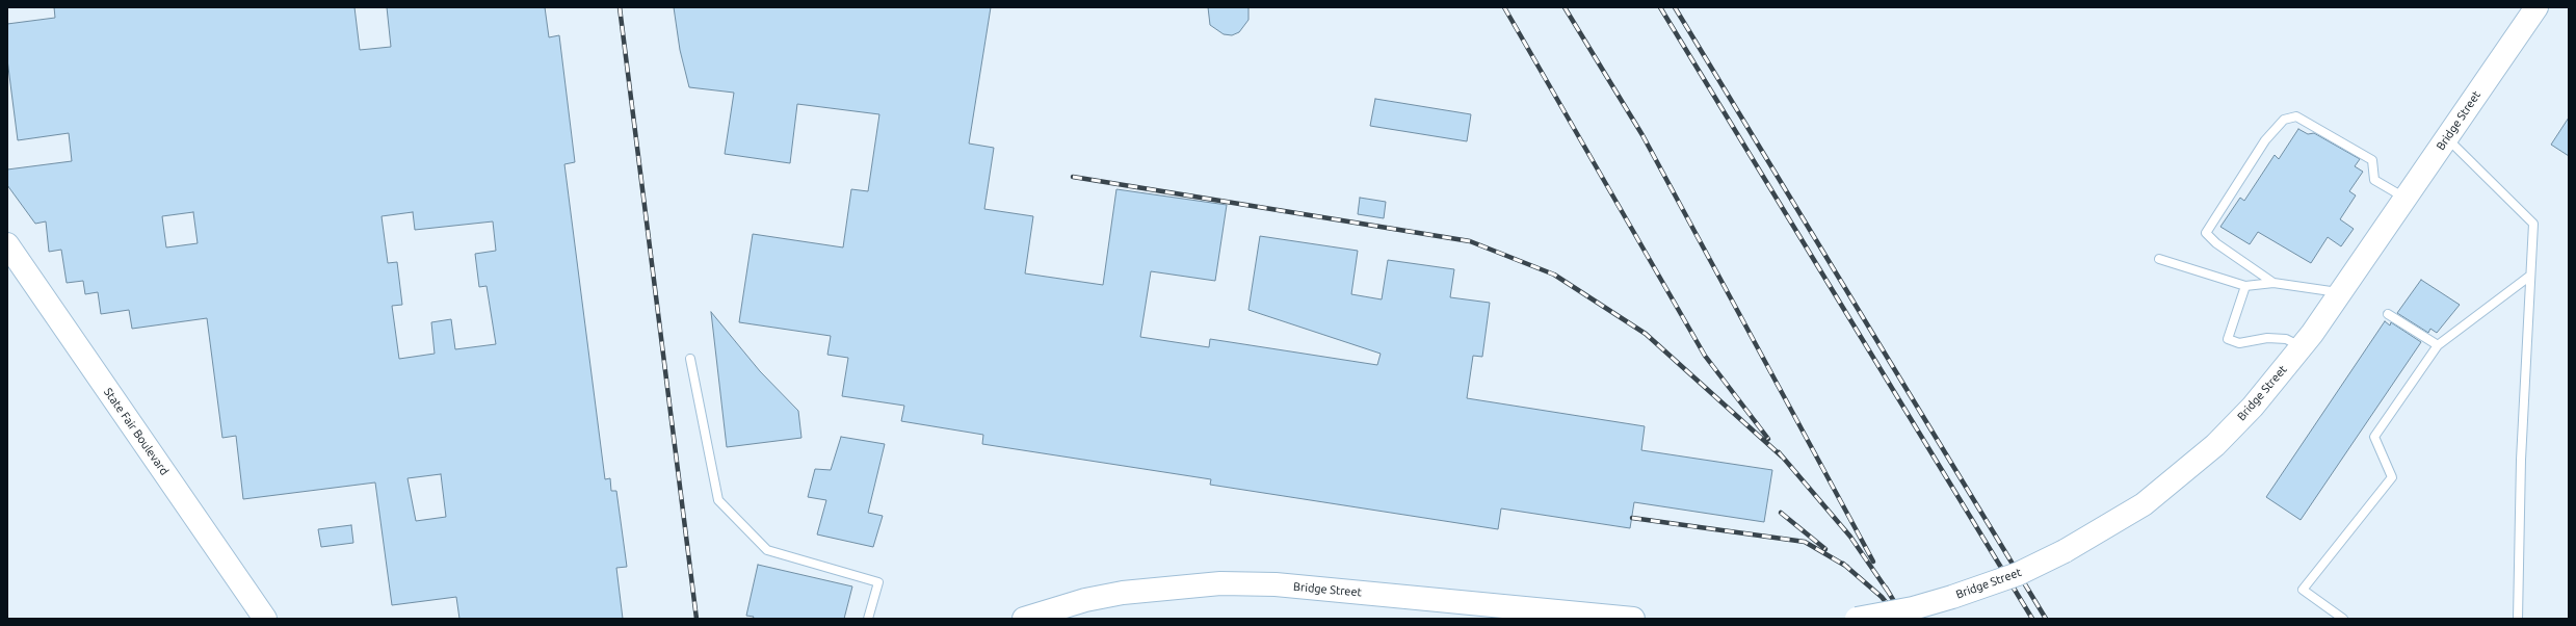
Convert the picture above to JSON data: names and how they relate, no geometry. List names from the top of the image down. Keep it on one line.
{"streets":{"main road":["Bridge Street","State Fair Boulevard"]}}
